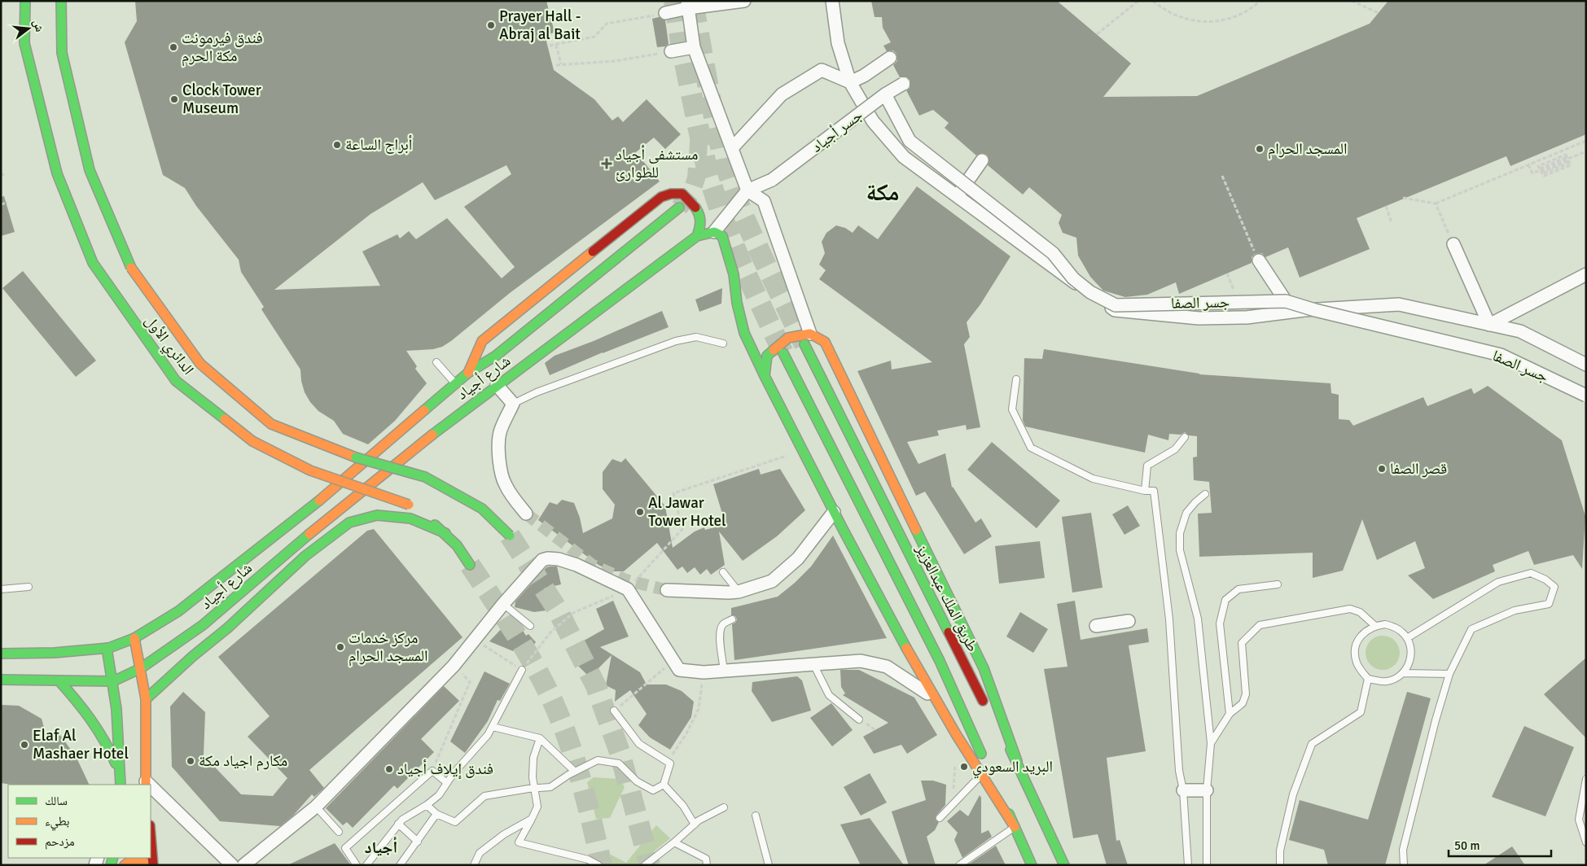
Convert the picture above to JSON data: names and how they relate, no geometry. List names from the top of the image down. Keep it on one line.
{"streets":{"main road":["الدائري الأول","شارع أجياد","طريق الملك عبدالعزيز"],"street":["جسر أجياد","جسر الصفا"]},"crossings":[["جسر أجياد","جسر الصفا"]],"districts":["مكة","أجياد"],"places":{"other":["Prayer Hall - Abraj al Bait","فندق فيرمونت مكة الحرم","Clock Tower Museum","أبراج الساعة","المسجد الحرام","قصر الصفا","Al Jawar Tower Hotel","مركز خدمات المسجد الحرام","Elaf Al Mashaer Hotel","مكارم اجياد مكة","البريد السعودي","فندق إيلاف أجياد"],"health":["مستشفى أجياد للطوارئ"]},"legend":["سالك","بطيء","مزدحم"],"scale_bar":"50 m","north":"right"}
